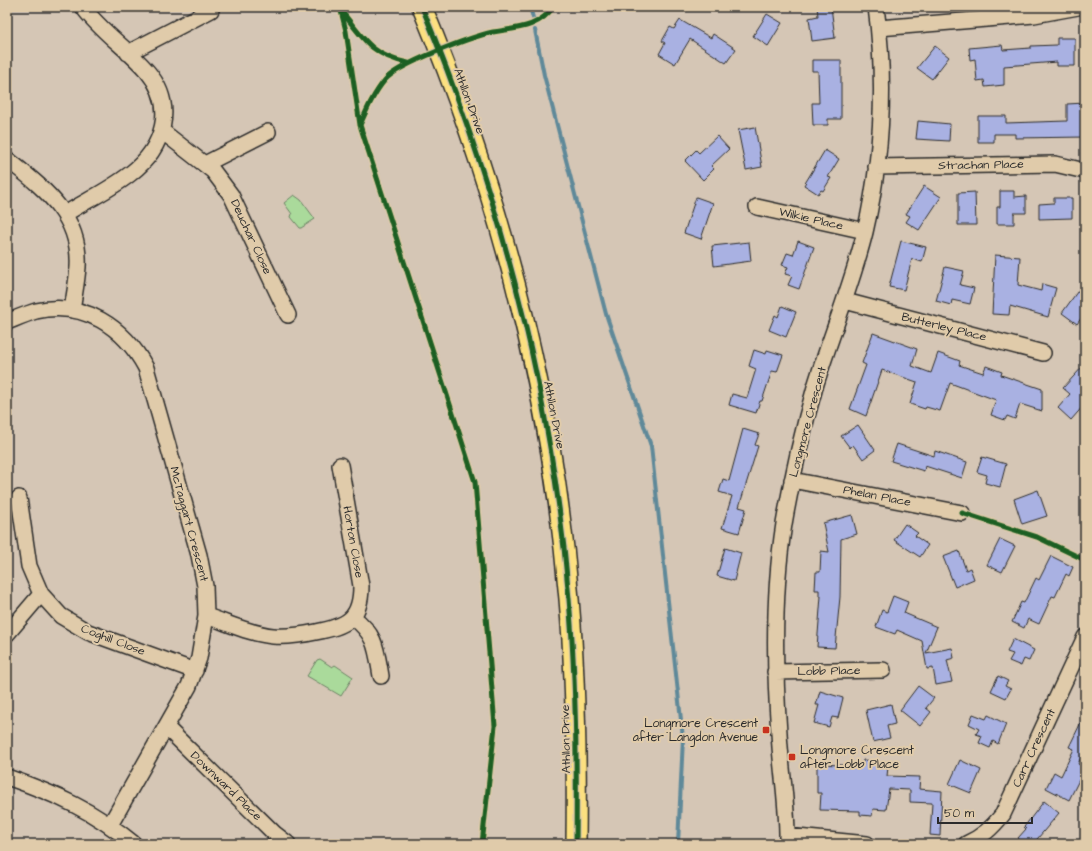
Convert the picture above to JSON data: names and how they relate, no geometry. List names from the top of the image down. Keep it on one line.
{"streets":{"main road":["Athllon Drive"],"street":["Strachan Place","Wilkie Place","Deuchar Close","Butterley Place","Longmore Crescent","Phelan Place","McTaggart Crescent","Horton Close","Coghill Close","Lobb Place","Carr Crescent","Downward Place"]},"crossings":[["Strachan Place","Longmore Crescent"],["Wilkie Place","Longmore Crescent"],["Butterley Place","Longmore Crescent"],["Longmore Crescent","Phelan Place"],["Longmore Crescent","Lobb Place"],["McTaggart Crescent","Coghill Close"],["McTaggart Crescent","Downward Place"]],"places":{"transit":["Longmore Crescent after Langdon Avenue","Longmore Crescent after Lobb Place"]},"scale_bar":"50 m"}
